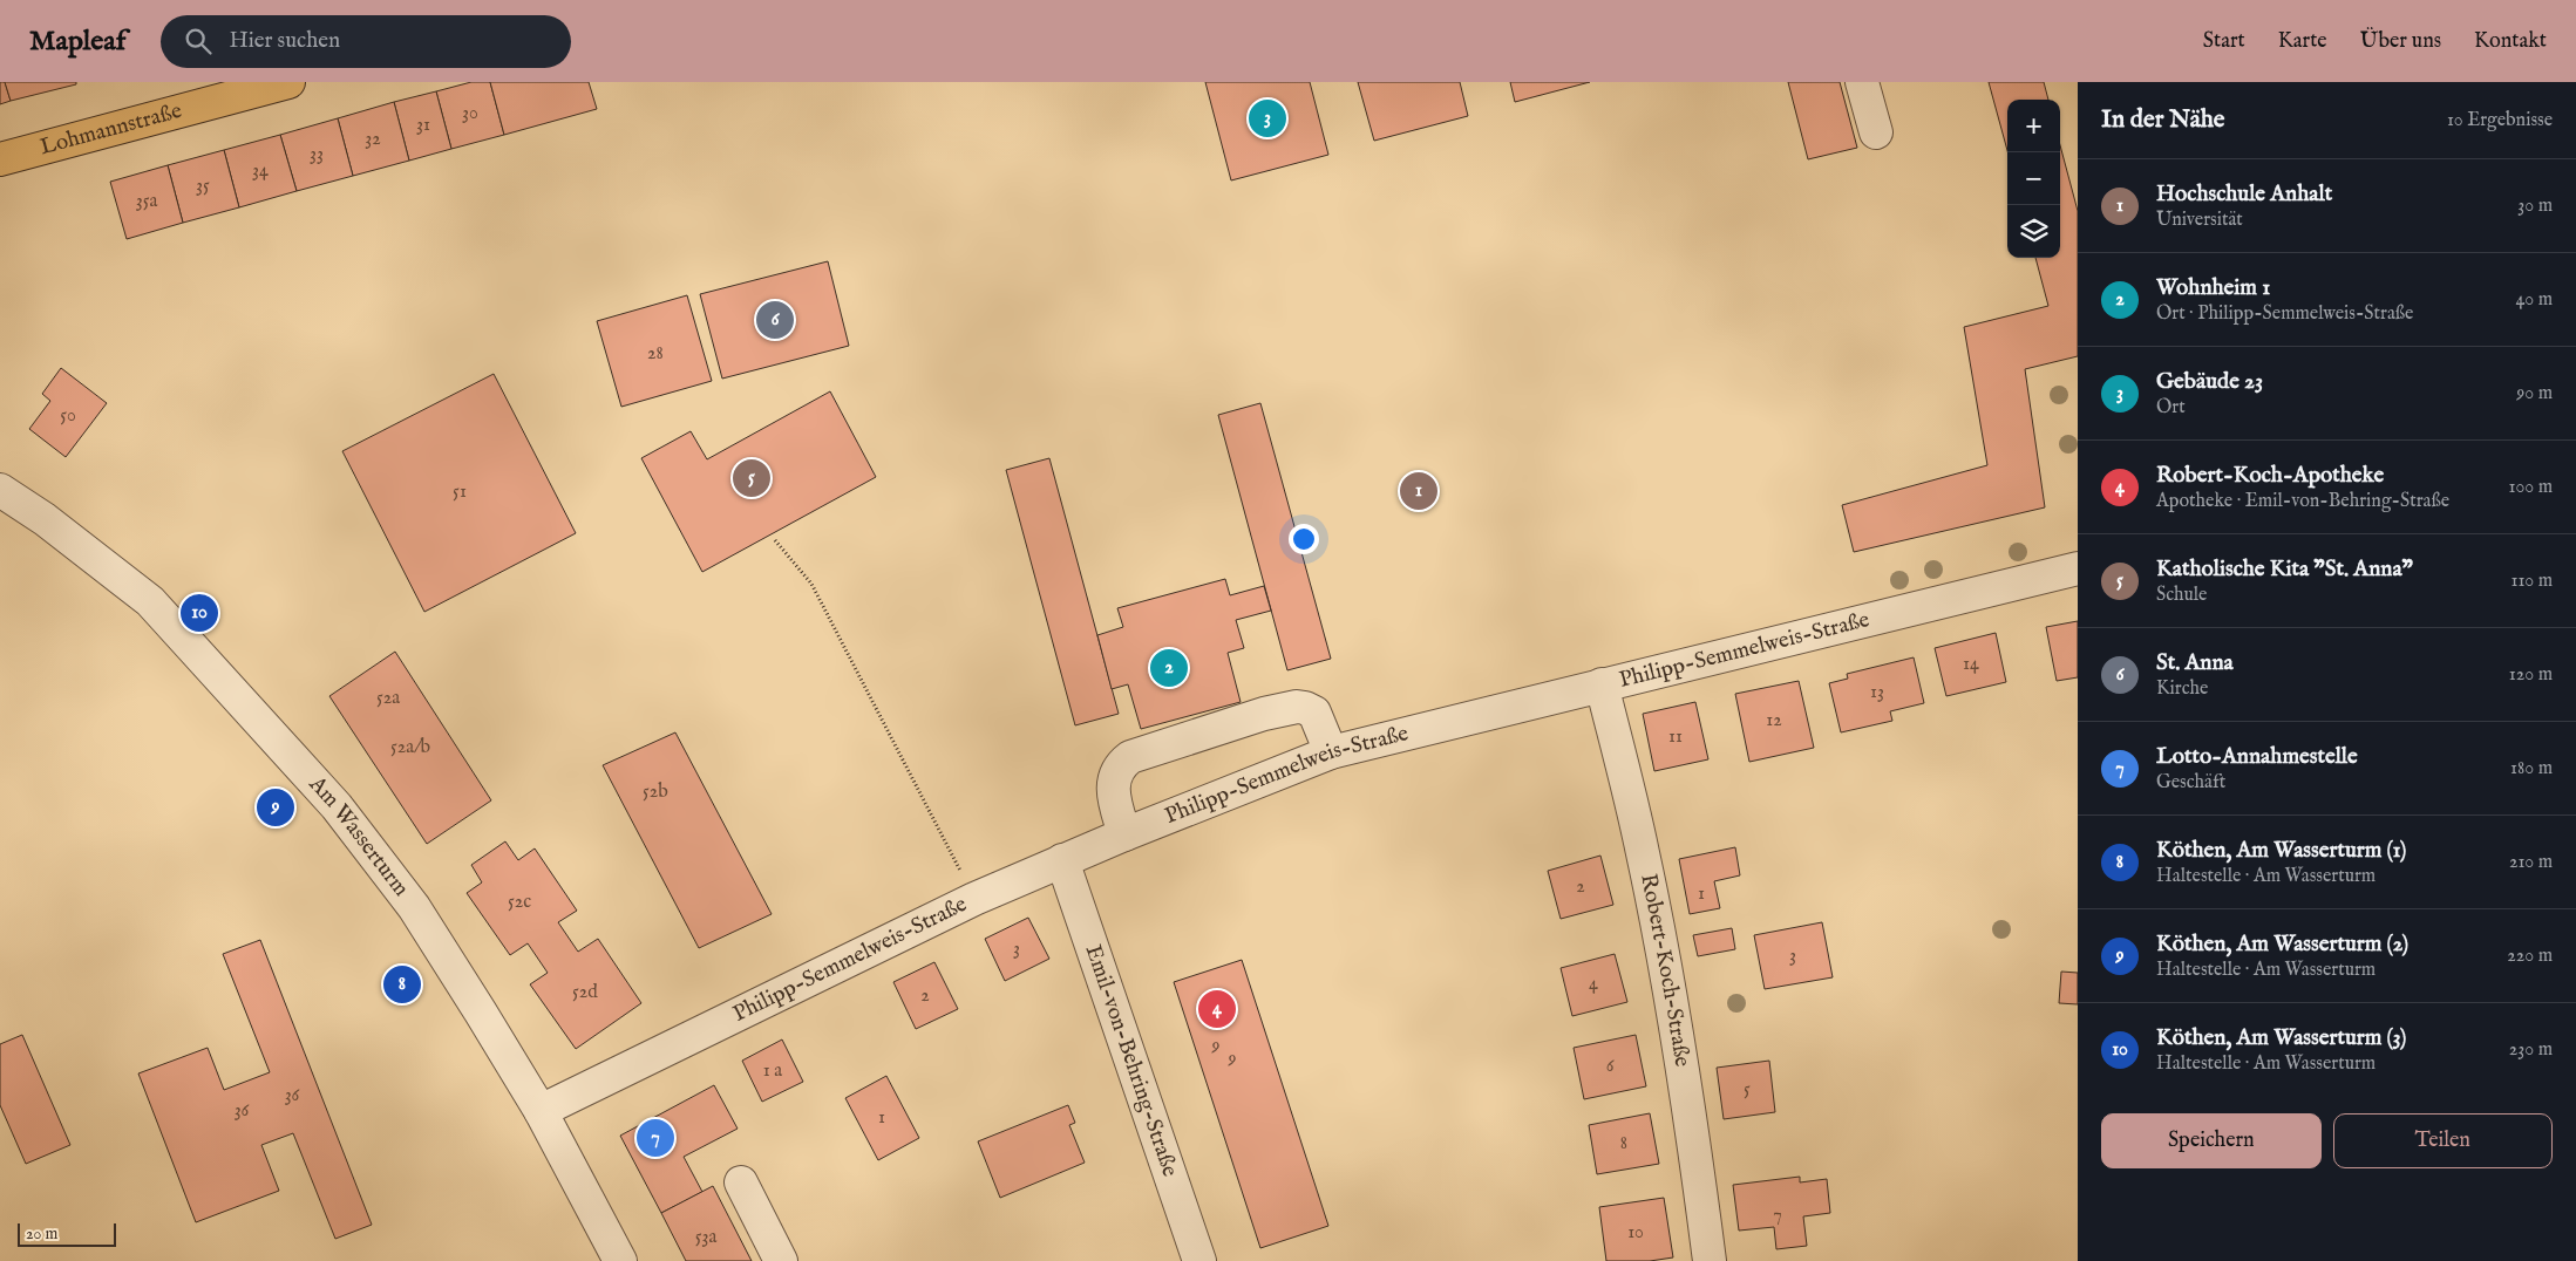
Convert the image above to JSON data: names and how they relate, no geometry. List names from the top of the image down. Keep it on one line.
{"streets":{"main road":["Lohmannstraße"],"street":["Philipp-Semmelweis-Straße","Am Wasserturm","Robert-Koch-Straße","Emil-von-Behring-Straße"]},"crossings":[["Philipp-Semmelweis-Straße","Am Wasserturm"],["Philipp-Semmelweis-Straße","Robert-Koch-Straße"],["Philipp-Semmelweis-Straße","Emil-von-Behring-Straße"]],"house_numbers":["30","31","32","33","34","35","35a","28","50","51","14","13","52a","12","11","52a/b","52b","2","1","52c","3","3","4","52d","2","9","9","6","1 a","5","36","36","1","8","7","10","53a"],"scale_bar":"20 m","page":{"header":"Mapleaf","search":"Hier suchen","nav":["Start","Karte","Über uns","Kontakt"],"heading":["In der Nähe","10 Ergebnisse"],"pins":["3","6","5","1","10","2","9","8","4","7"],"map_buttons":["+","−"],"list":[{"mark":"1","name":"Hochschule Anhalt","note":"Universität","value":"30 m"},{"mark":"2","name":"Wohnheim 1","note":"Ort · Philipp-Semmelweis-Straße","value":"40 m"},{"mark":"3","name":"Gebäude 23","note":"Ort","value":"90 m"},{"mark":"4","name":"Robert-Koch-Apotheke","note":"Apotheke · Emil-von-Behring-Straße","value":"100 m"},{"mark":"5","name":"Katholische Kita \"St. Anna\"","note":"Schule","value":"110 m"},{"mark":"6","name":"St. Anna","note":"Kirche","value":"120 m"},{"mark":"7","name":"Lotto-Annahmestelle","note":"Geschäft","value":"180 m"},{"mark":"8","name":"Köthen, Am Wasserturm (1)","note":"Haltestelle · Am Wasserturm","value":"210 m"},{"mark":"9","name":"Köthen, Am Wasserturm (2)","note":"Haltestelle · Am Wasserturm","value":"220 m"},{"mark":"10","name":"Köthen, Am Wasserturm (3)","note":"Haltestelle · Am Wasserturm","value":"230 m"}],"buttons":["Speichern","Teilen"],"scale":"20 m"}}
